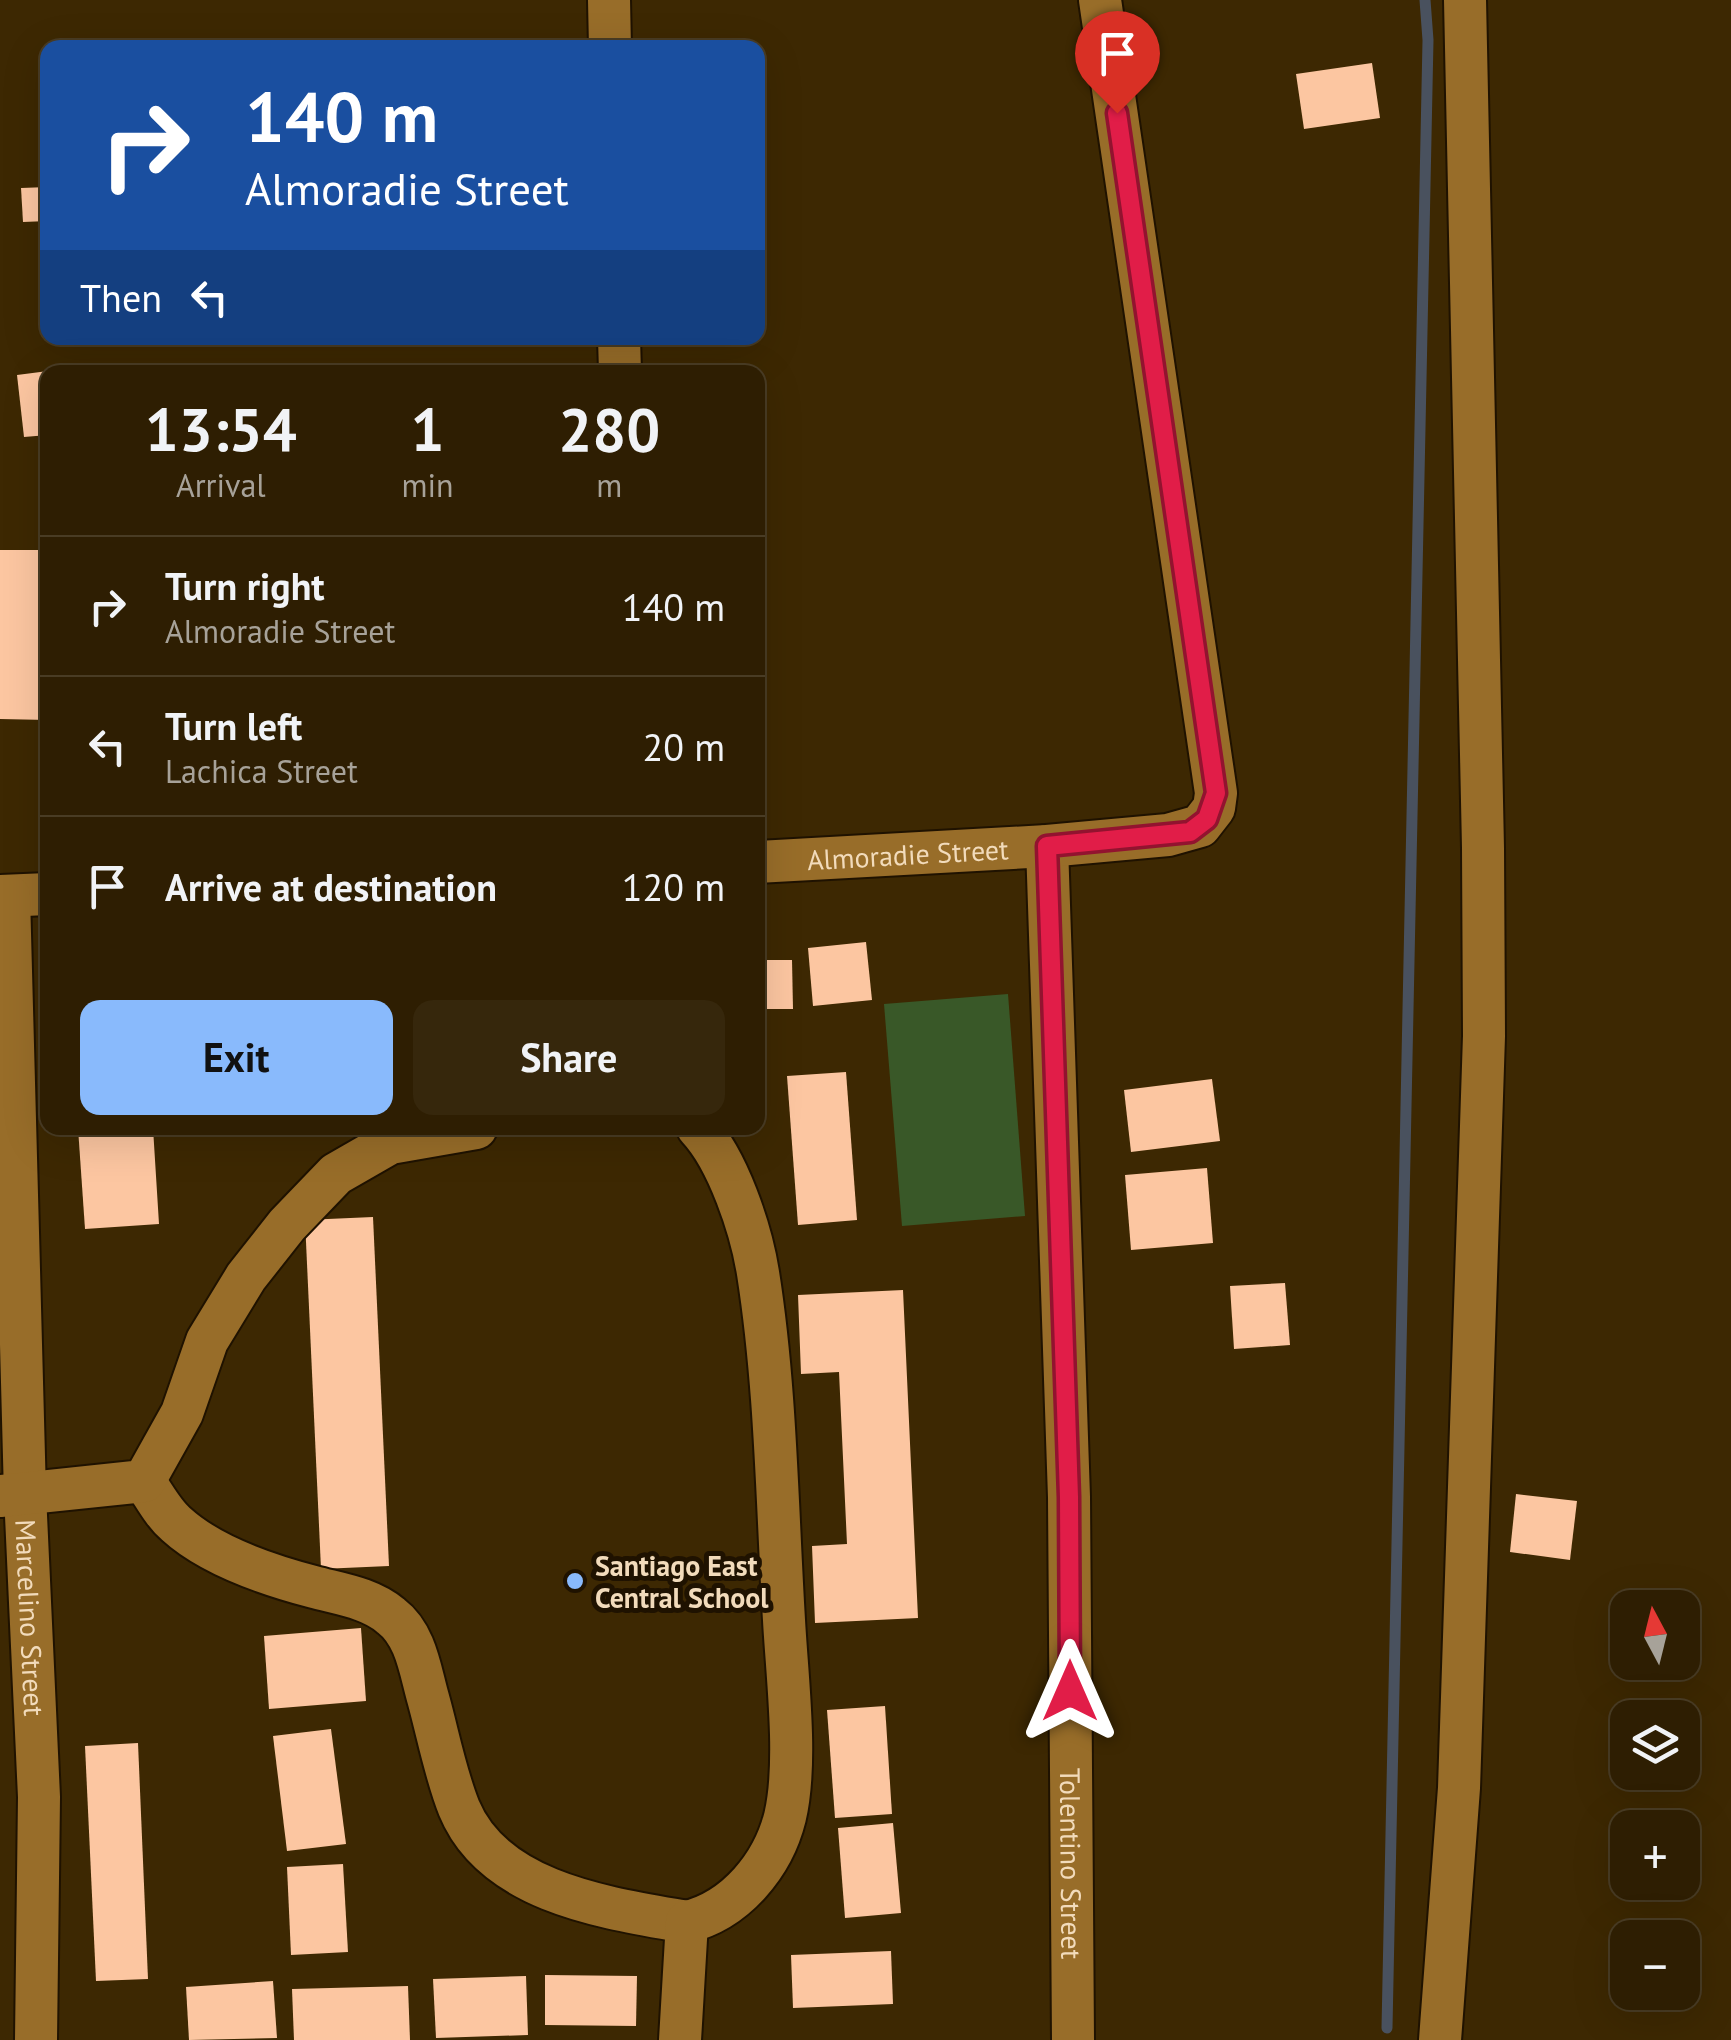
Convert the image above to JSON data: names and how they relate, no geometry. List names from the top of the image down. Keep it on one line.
{"streets":{"street":["Almoradie Street","Marcelino Street","Tolentino Street"]},"crossings":[["Almoradie Street","Tolentino Street"]],"places":["Santiago East Central School"],"north":"top","page":{"turn":["140 m","Almoradie Street"],"then":"Then","eta":["13:54","Arrival","1","min","280","m"],"list":[{"name":"Turn right","note":"Almoradie Street","value":"140 m"},{"name":"Turn left","note":"Lachica Street","value":"20 m"},{"name":"Arrive at destination","value":"120 m"}],"buttons":["Exit","Share"],"map_buttons":["+","−"]}}
